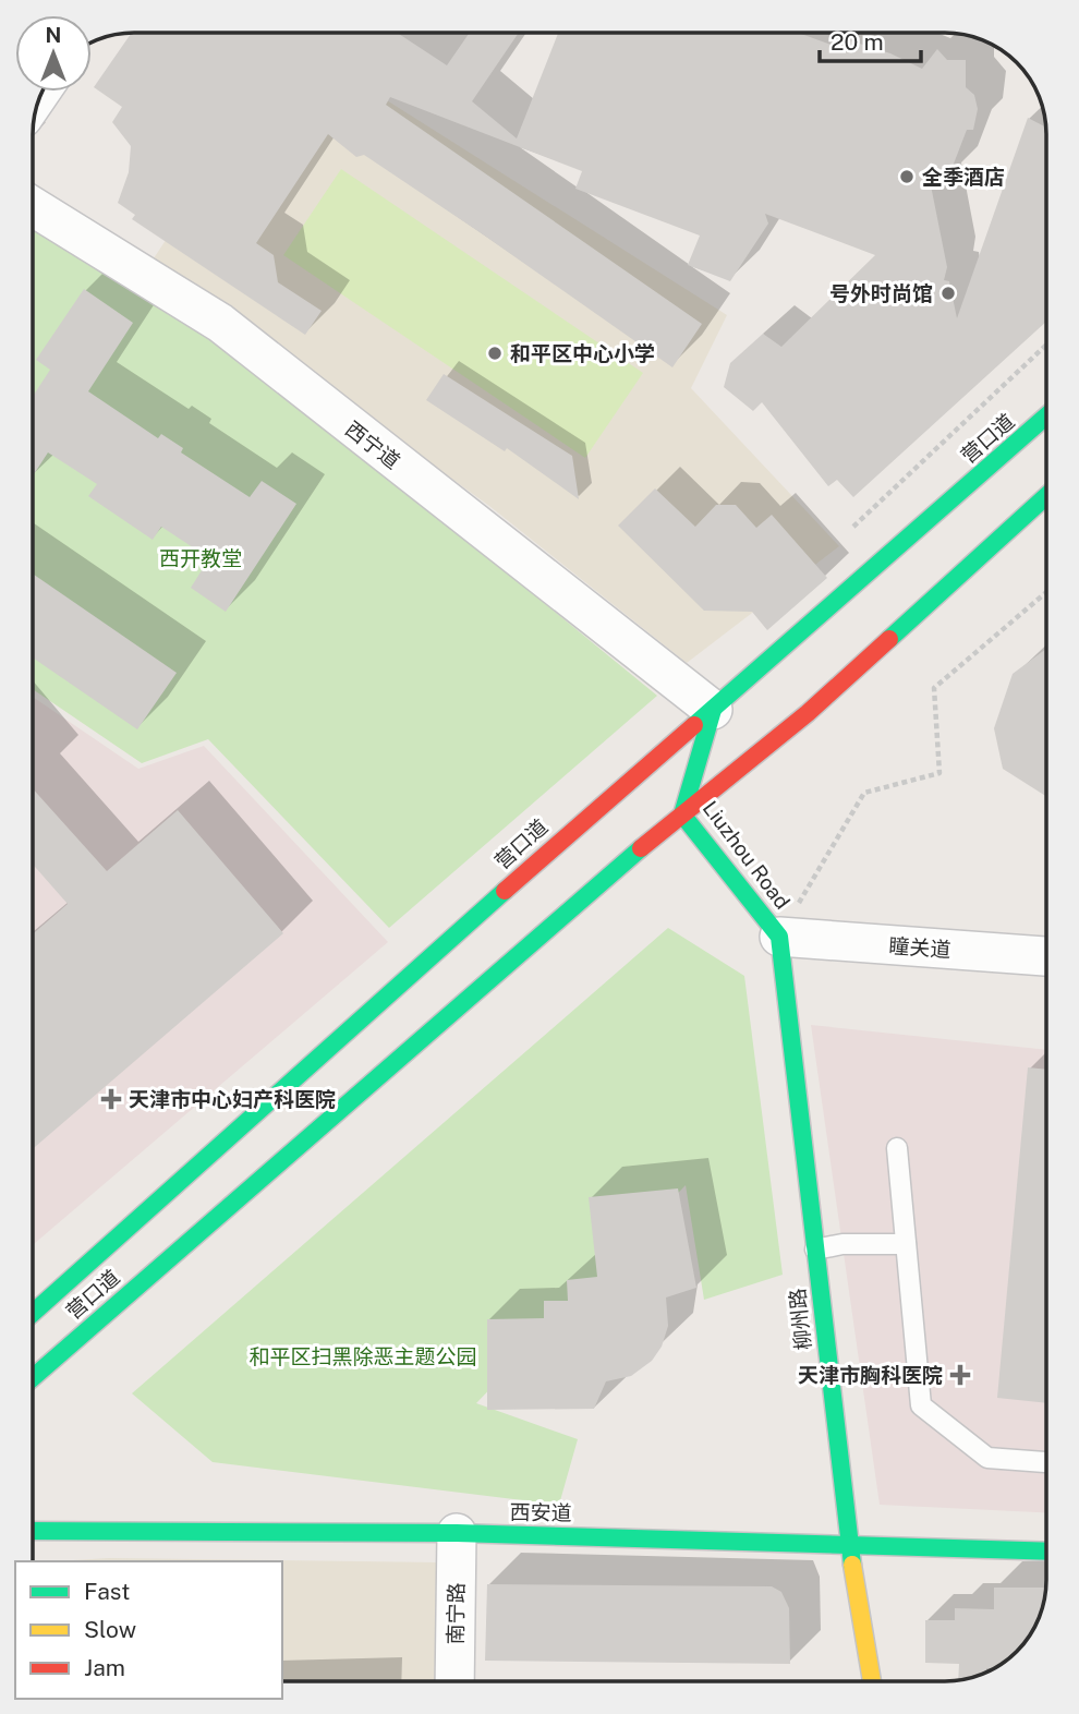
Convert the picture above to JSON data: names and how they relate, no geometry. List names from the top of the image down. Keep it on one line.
{"streets":{"main road":["营口道","Liuzhou Road","柳州路","西安道"],"street":["西宁道","瞳关道","南宁路"]},"crossings":[["营口道","西宁道"],["营口道","Liuzhou Road"],["西宁道","Liuzhou Road"],["Liuzhou Road","瞳关道"],["Liuzhou Road","柳州路"],["瞳关道","柳州路"],["柳州路","西安道"],["西安道","南宁路"]],"parks":["西开教堂","和平区扫黑除恶主题公园"],"places":{"other":["全季酒店","号外时尚馆","和平区中心小学"],"health":["天津市中心妇产科医院","天津市胸科医院"]},"legend":["Fast","Slow","Jam"],"scale_bar":"20 m","north":"top"}
